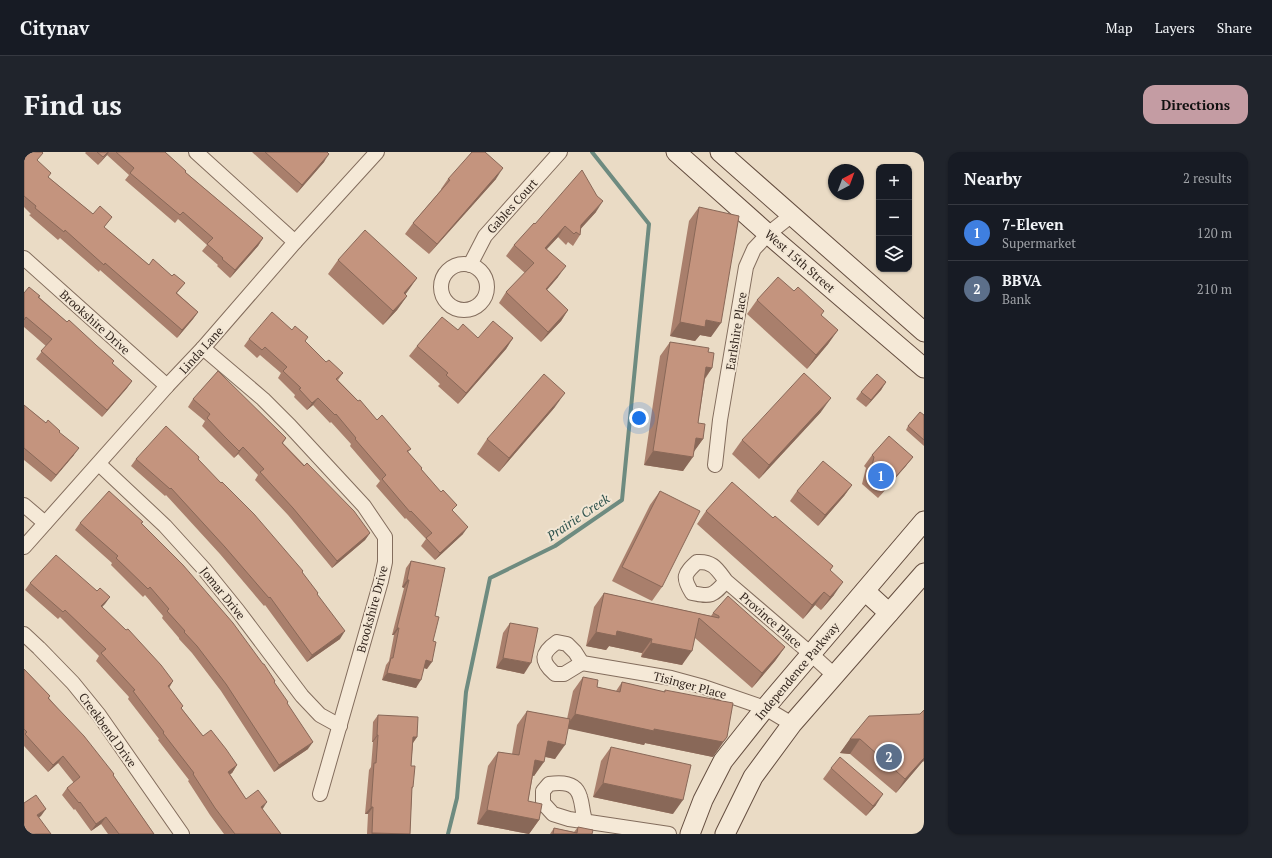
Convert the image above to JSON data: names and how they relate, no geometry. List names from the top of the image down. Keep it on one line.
{"streets":{"main road":["West 15th Street","Independence Parkway"],"street":["Gables Court","Brookshire Drive","Earlshire Place","Linda Lane","Jomar Drive","Province Place","Tisinger Place","Creekbend Drive"]},"crossings":[["West 15th Street","Earlshire Place"],["Brookshire Drive","Linda Lane"],["Brookshire Drive","Jomar Drive"],["Linda Lane","Jomar Drive"],["Province Place","Independence Parkway"],["Independence Parkway","Tisinger Place"]],"water":["Prairie Creek"],"north":"top right","page":{"header":"Citynav","nav":["Map","Layers","Share"],"buttons":"Directions","title":"Find us","heading":["Nearby","2 results"],"map_buttons":["+","−"],"list":[{"mark":"1","name":"7-Eleven","note":"Supermarket","value":"120 m"},{"mark":"2","name":"BBVA","note":"Bank","value":"210 m"}],"pins":["1","2"]}}
